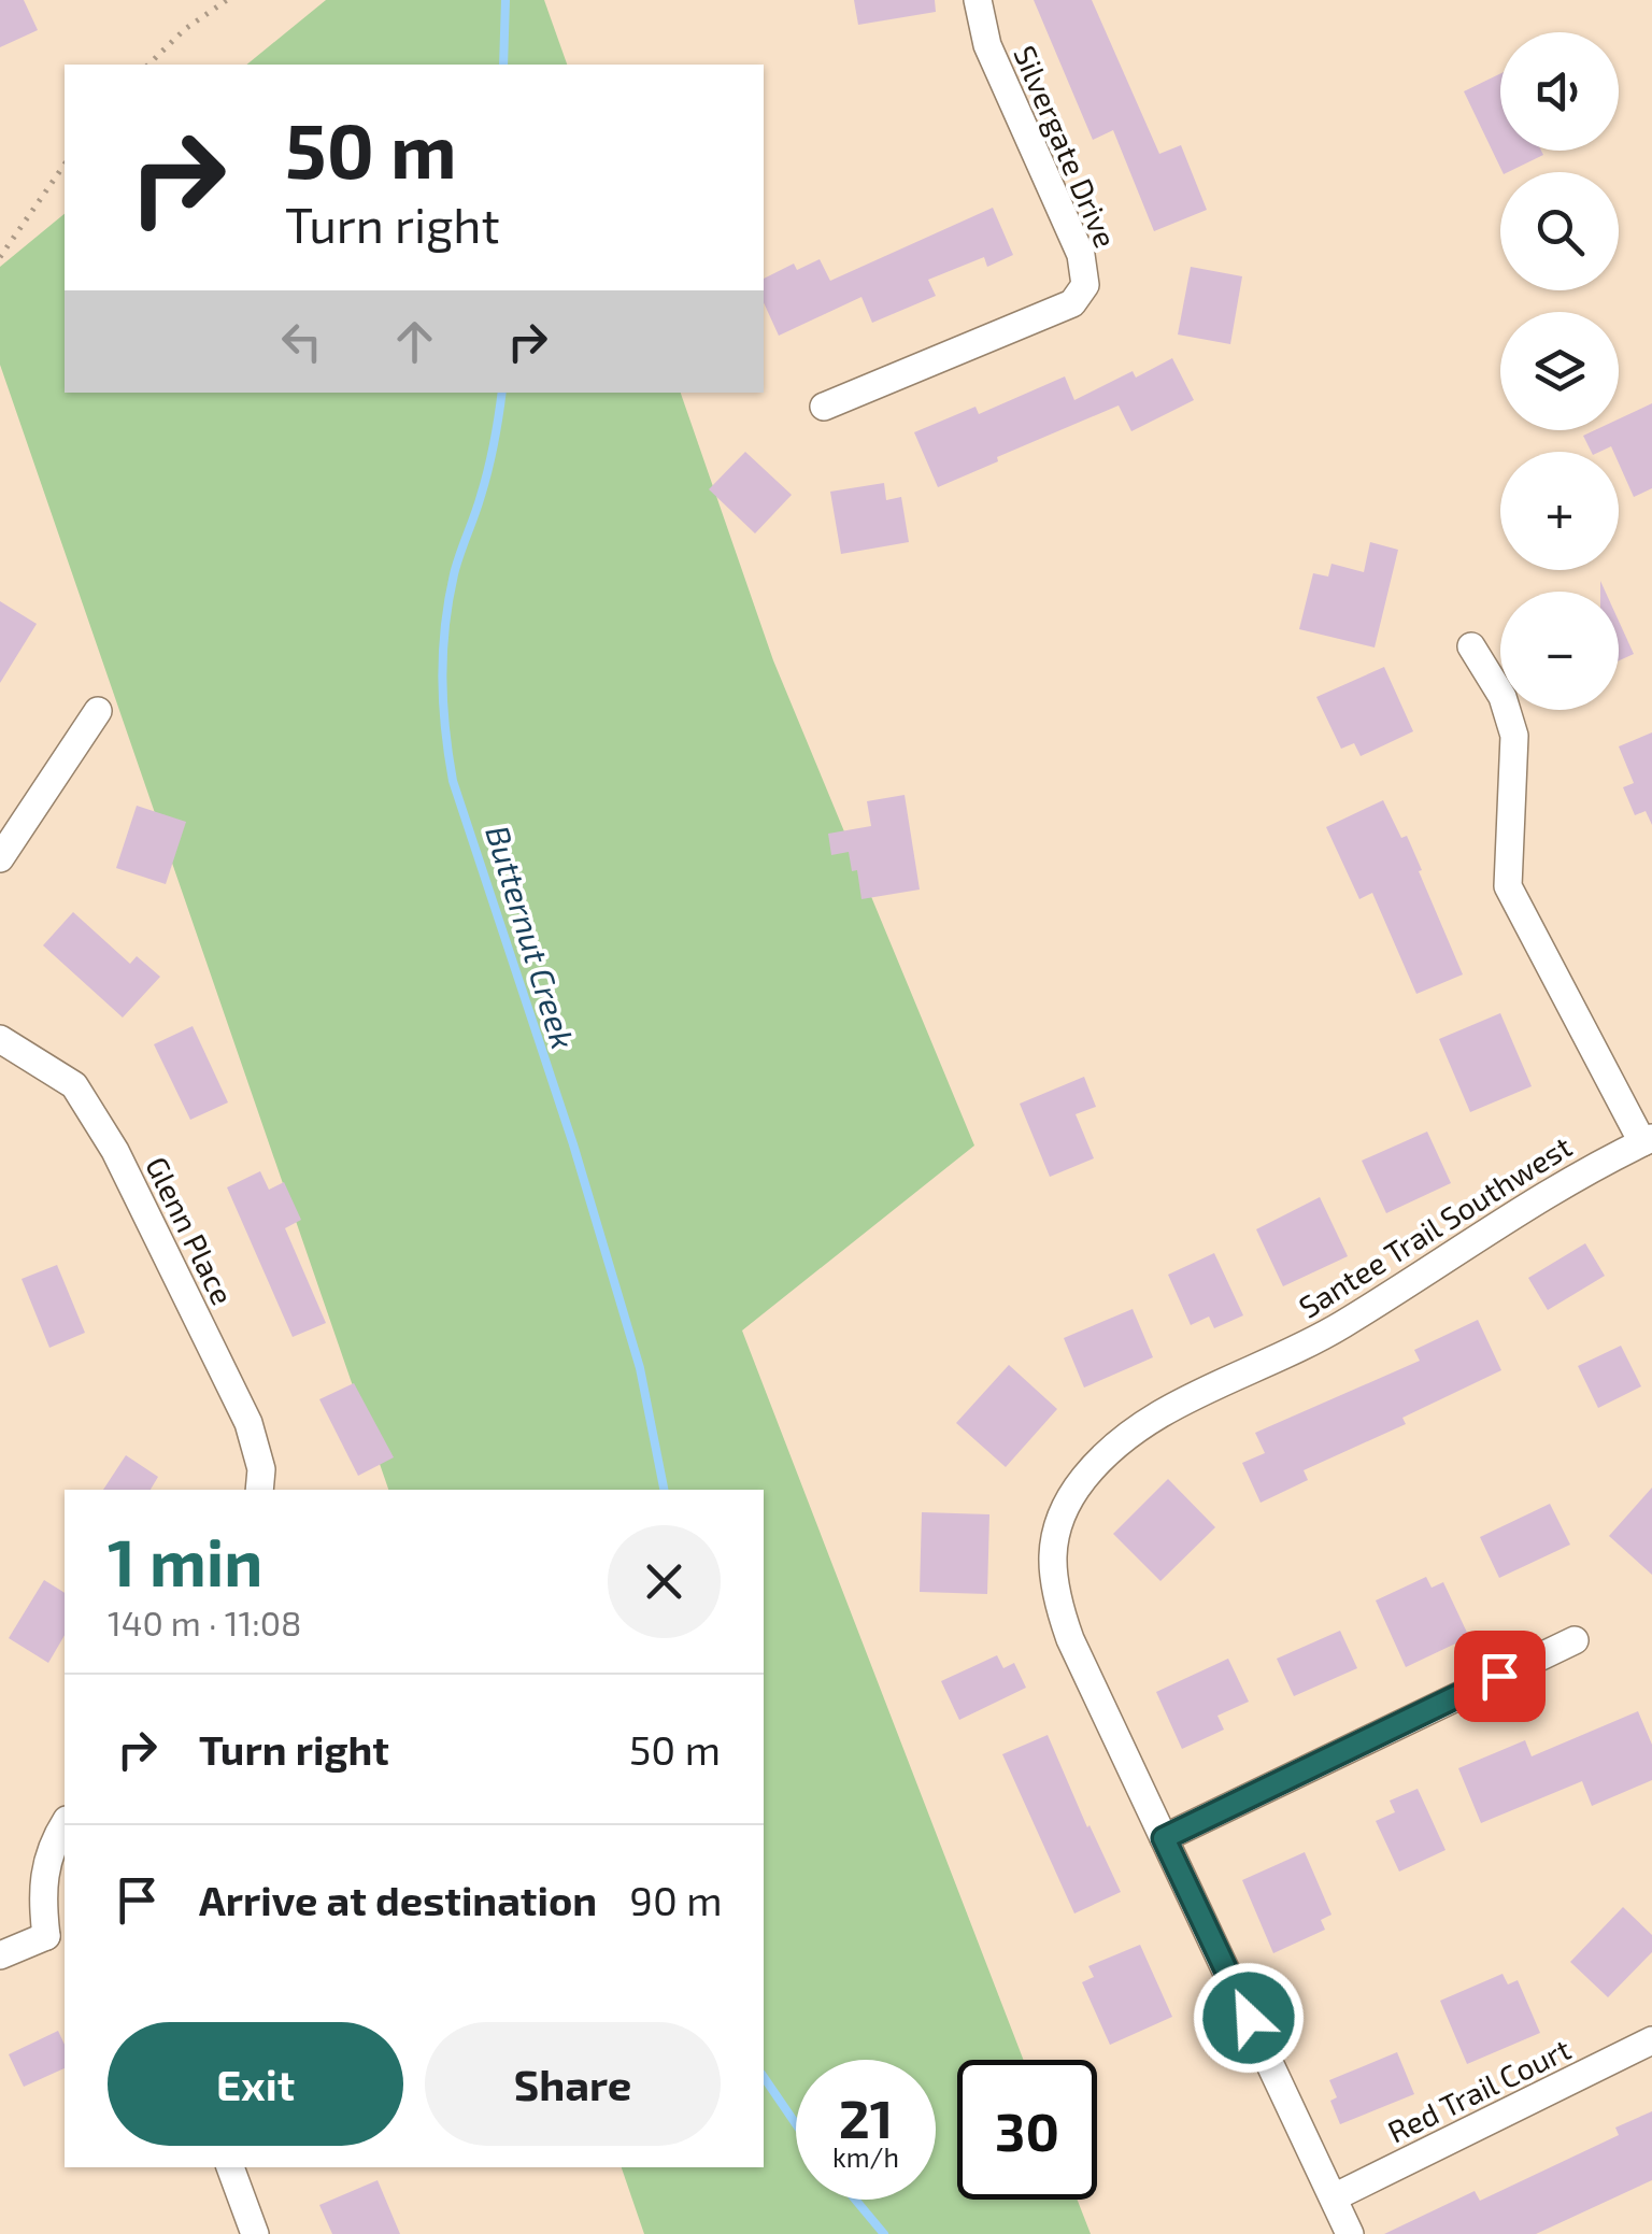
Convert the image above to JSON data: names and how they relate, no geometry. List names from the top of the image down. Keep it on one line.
{"streets":{"street":["Silvergate Drive","Santee Trail Southwest","Glenn Place","Red Trail Court"]},"crossings":[["Santee Trail Southwest","Red Trail Court"]],"water":["Butternut Creek"],"page":{"map_buttons":["+","−"],"turn":["50 m","Turn right"],"heading":["1 min","140 m · 11:08"],"list":[{"name":"Turn right","value":"50 m"},{"name":"Arrive at destination","value":"90 m"}],"buttons":["Exit","Share"],"speed":"21 km/h","limit":"30"}}
